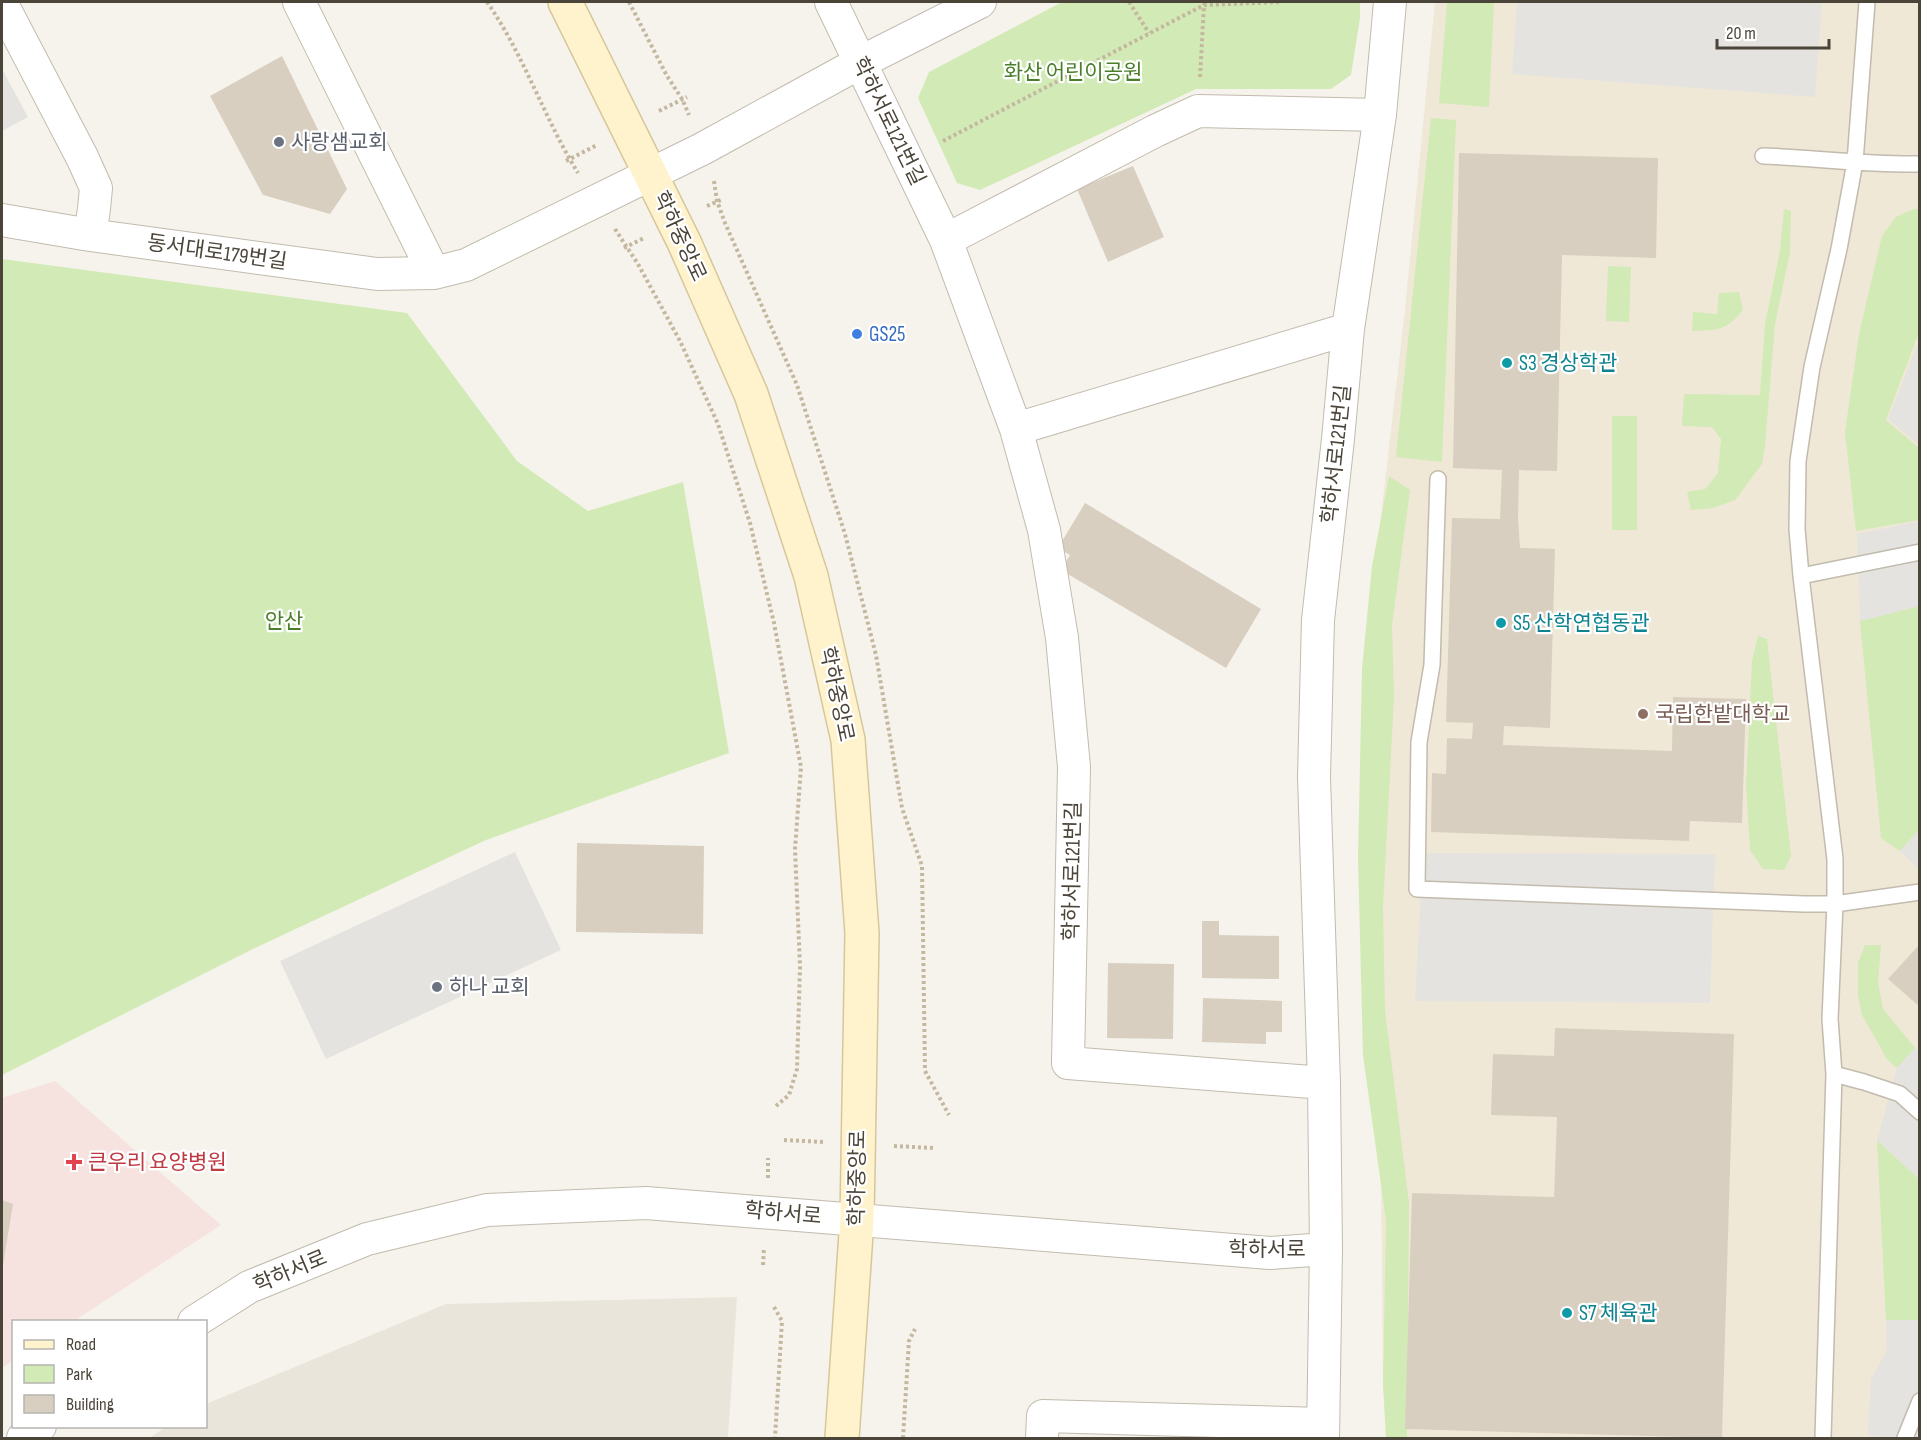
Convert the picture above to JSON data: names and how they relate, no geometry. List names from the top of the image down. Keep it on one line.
{"streets":{"street":["학하서로121번길","학하중앙로","동서대로179번길","학하서로"]},"crossings":[["학하서로121번길","동서대로179번길"],["학하서로121번길","학하서로"],["학하중앙로","동서대로179번길"],["학하중앙로","학하서로"]],"parks":["화산 어린이공원","안산"],"places":{"other":["사랑샘교회","GS25","S3 경상학관","S5 산학연협동관","국립한밭대학교","하나 교회","S7 체육관"],"health":["큰우리 요양병원"]},"legend":["Road","Park","Building"],"scale_bar":"20 m"}
